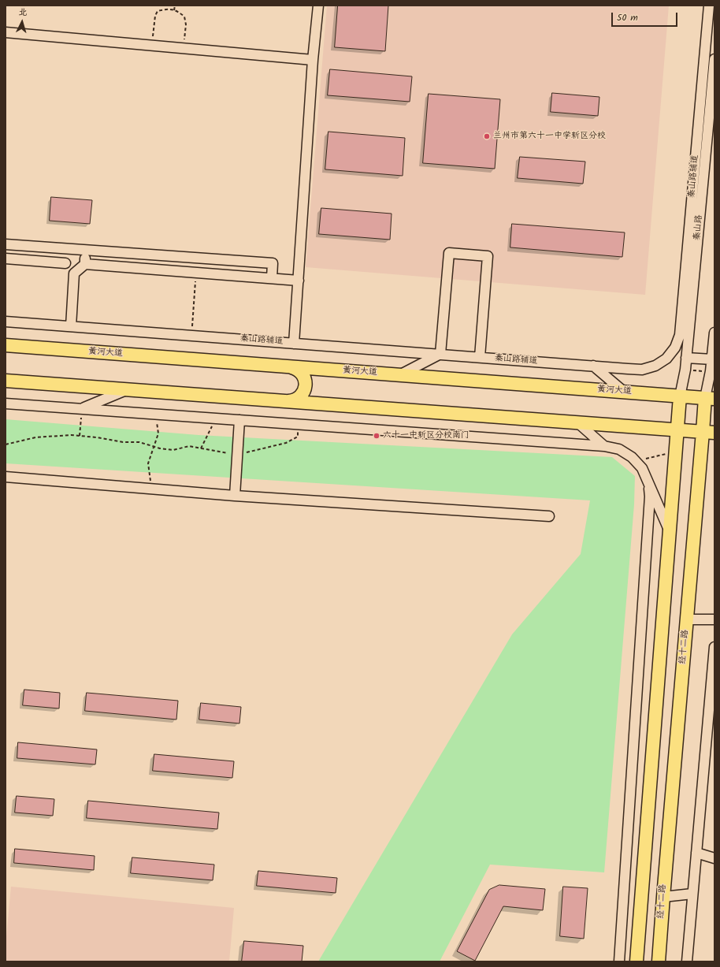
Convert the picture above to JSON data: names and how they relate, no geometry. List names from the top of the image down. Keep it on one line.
{"streets":{"main road":["黄河大道","经十二路"],"street":["秦山路辅道","秦山路"]},"crossings":[["秦山路","黄河大道"],["黄河大道","经十二路"]],"places":["兰州市第六十一中学新区分校","六十一中新区分校南门"],"scale_bar":"50 m","north":"top"}
